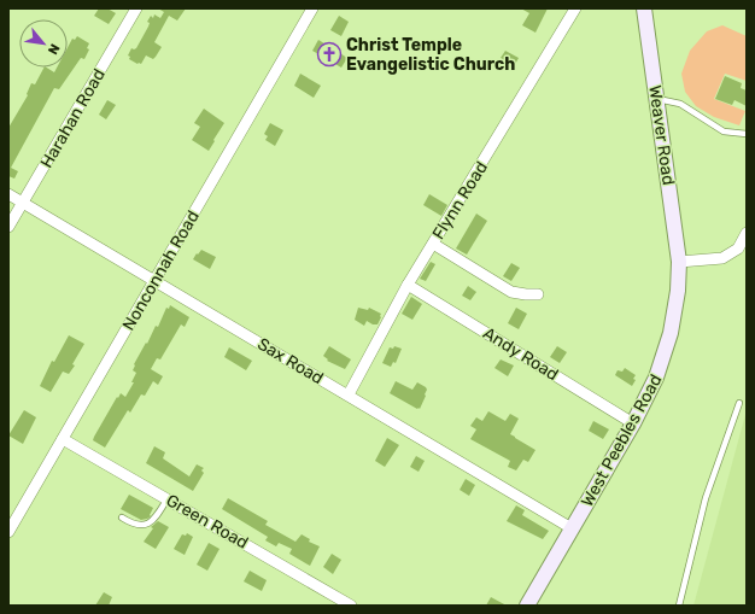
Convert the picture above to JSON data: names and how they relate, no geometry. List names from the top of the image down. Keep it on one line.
{"streets":{"main road":["Weaver Road","West Peebles Road"],"street":["Harahan Road","Flynn Road","Nonconnah Road","Andy Road","Sax Road","Green Road"]},"crossings":[["Harahan Road","Sax Road"],["Weaver Road","West Peebles Road"],["Flynn Road","Andy Road"],["Flynn Road","Sax Road"],["Nonconnah Road","Sax Road"],["Nonconnah Road","Green Road"],["Andy Road","West Peebles Road"],["Sax Road","West Peebles Road"]],"places":{"church":["Christ Temple Evangelistic Church"]},"north":"bottom right"}
